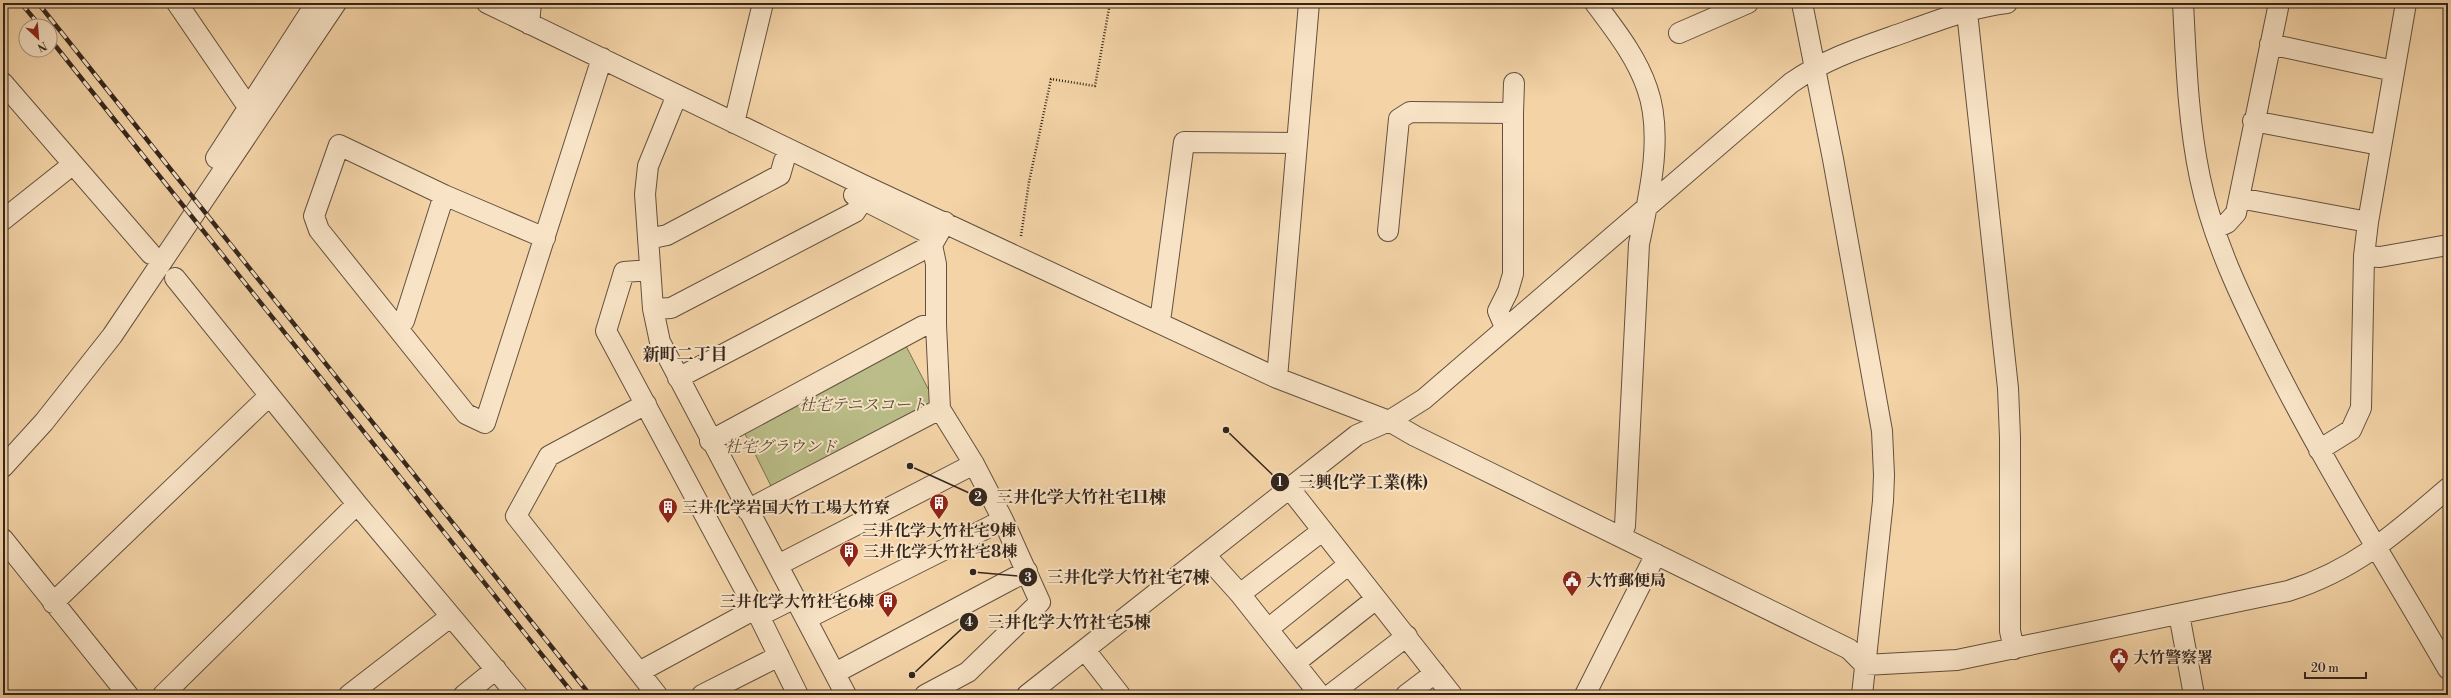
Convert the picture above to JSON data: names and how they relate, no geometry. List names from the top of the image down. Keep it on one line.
{"districts":["新町二丁目"],"parks":["社宅テニスコート","社宅グラウンド"],"places":{"other":["三興化学工業(株)","三井化学大竹社宅11棟","三井化学大竹社宅7棟","三井化学大竹社宅5棟"],"building":["三井化学大竹社宅9棟","三井化学岩国大竹工場大竹寮","三井化学大竹社宅8棟","三井化学大竹社宅6棟"],"public building":["大竹郵便局","大竹警察署"]},"scale_bar":"20 m","north":"bottom right"}
